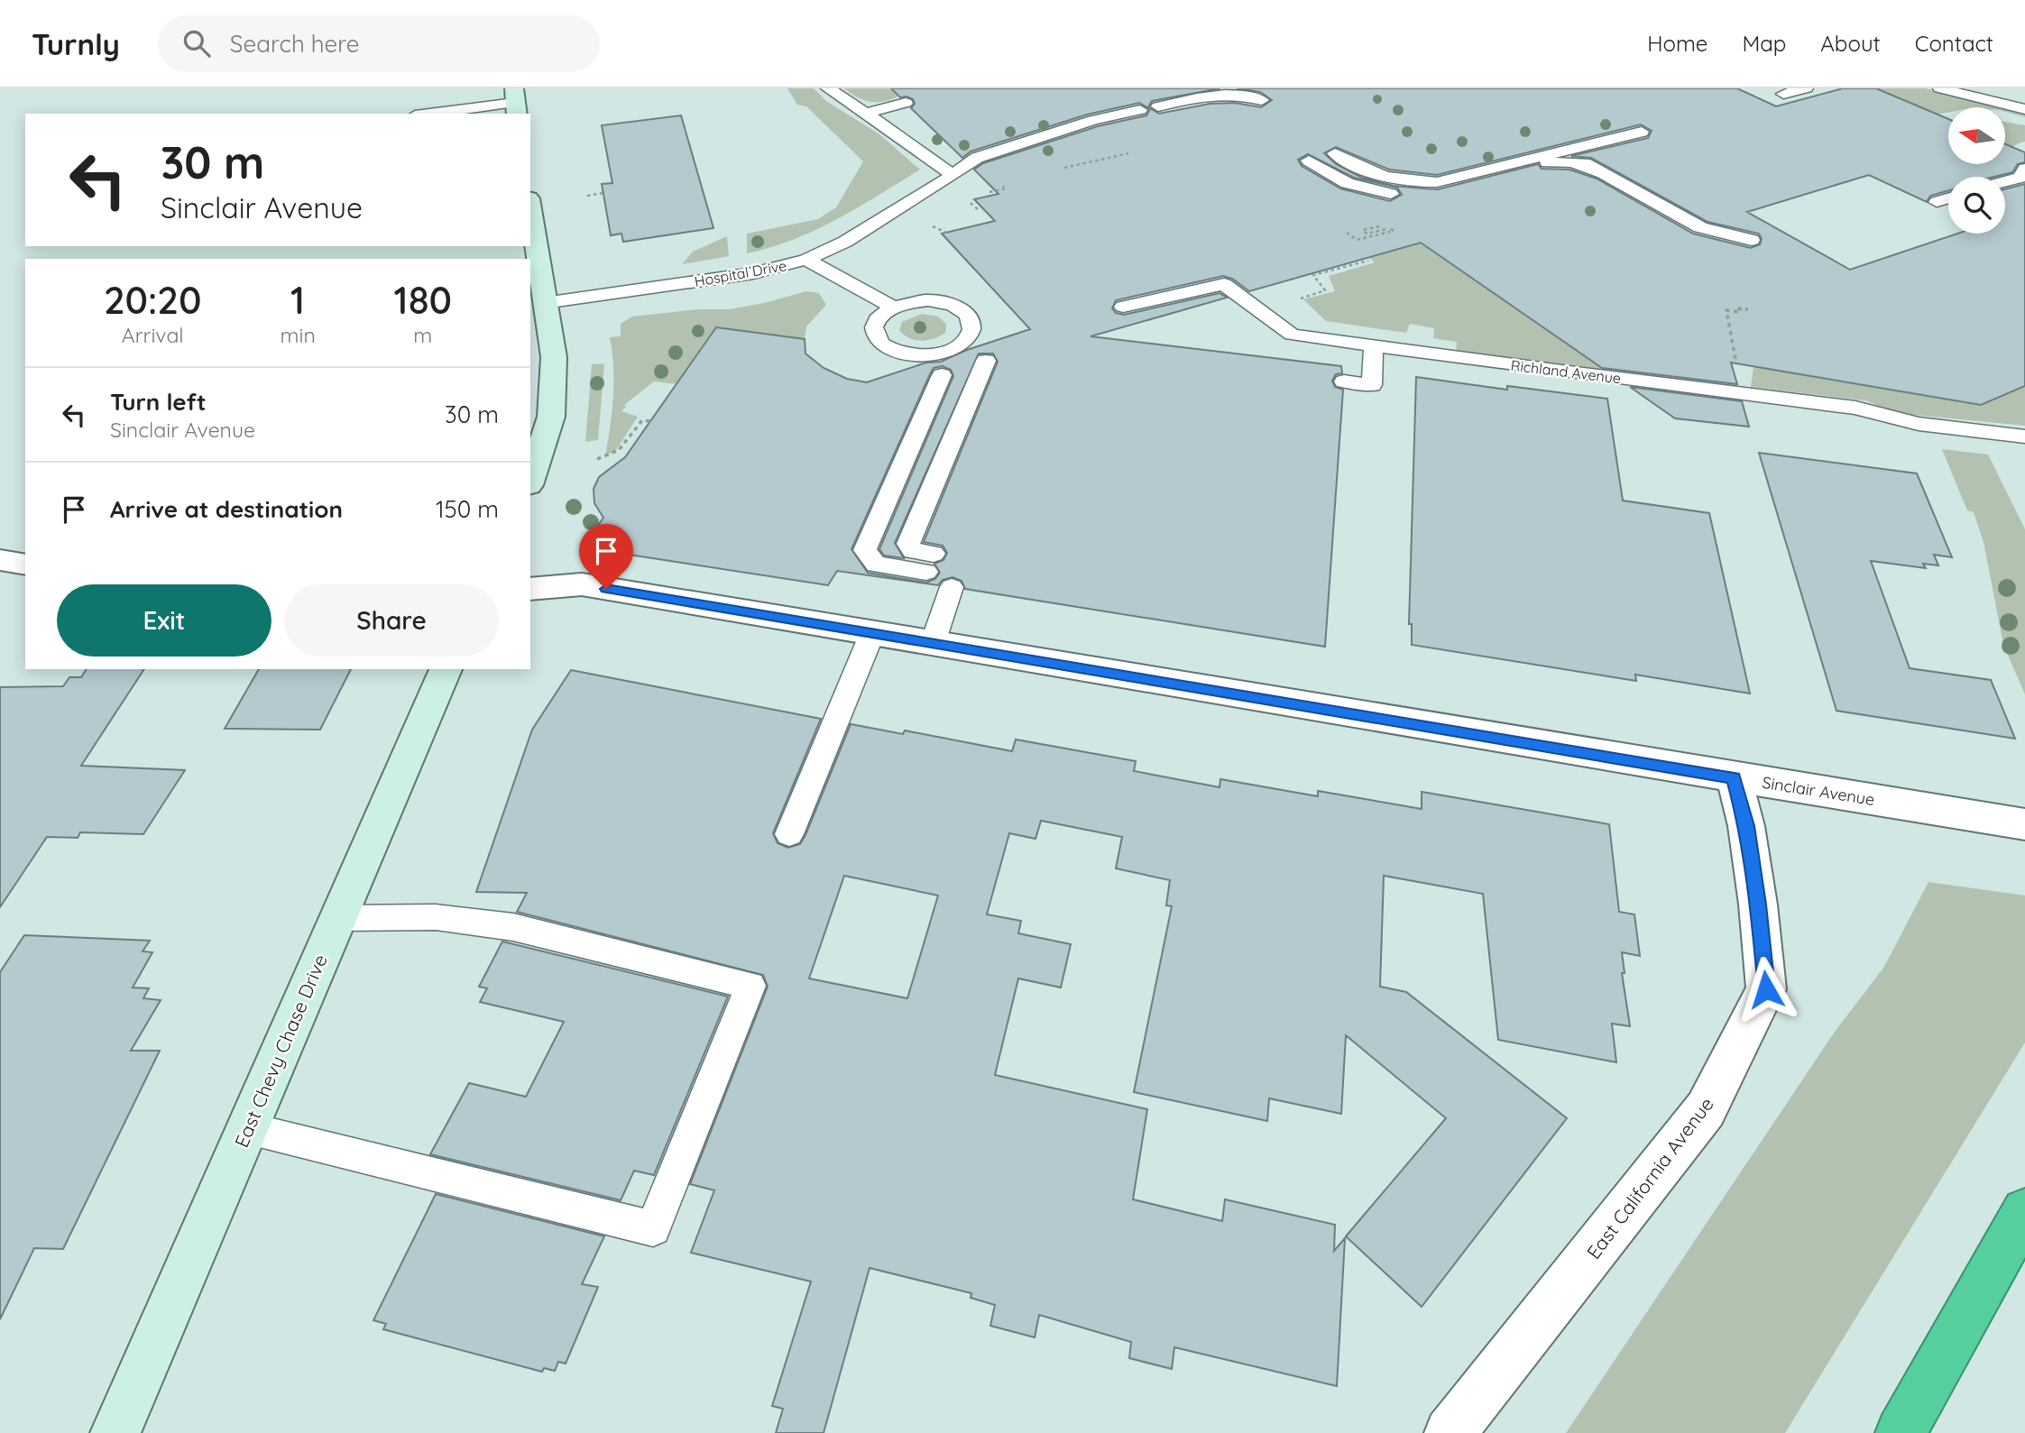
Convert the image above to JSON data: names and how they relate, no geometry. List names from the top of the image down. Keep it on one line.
{"streets":{"main road":["East Chevy Chase Drive"],"street":["Sinclair Avenue","East California Avenue"],"lane":["Hospital Drive","Richland Avenue"]},"crossings":[["Sinclair Avenue","East California Avenue"]],"north":"left","page":{"header":"Turnly","search":"Search here","nav":["Home","Map","About","Contact"],"turn":["30 m","Sinclair Avenue"],"eta":["20:20","Arrival","1","min","180","m"],"list":[{"name":"Turn left","note":"Sinclair Avenue","value":"30 m"},{"name":"Arrive at destination","value":"150 m"}],"buttons":["Exit","Share"]}}
